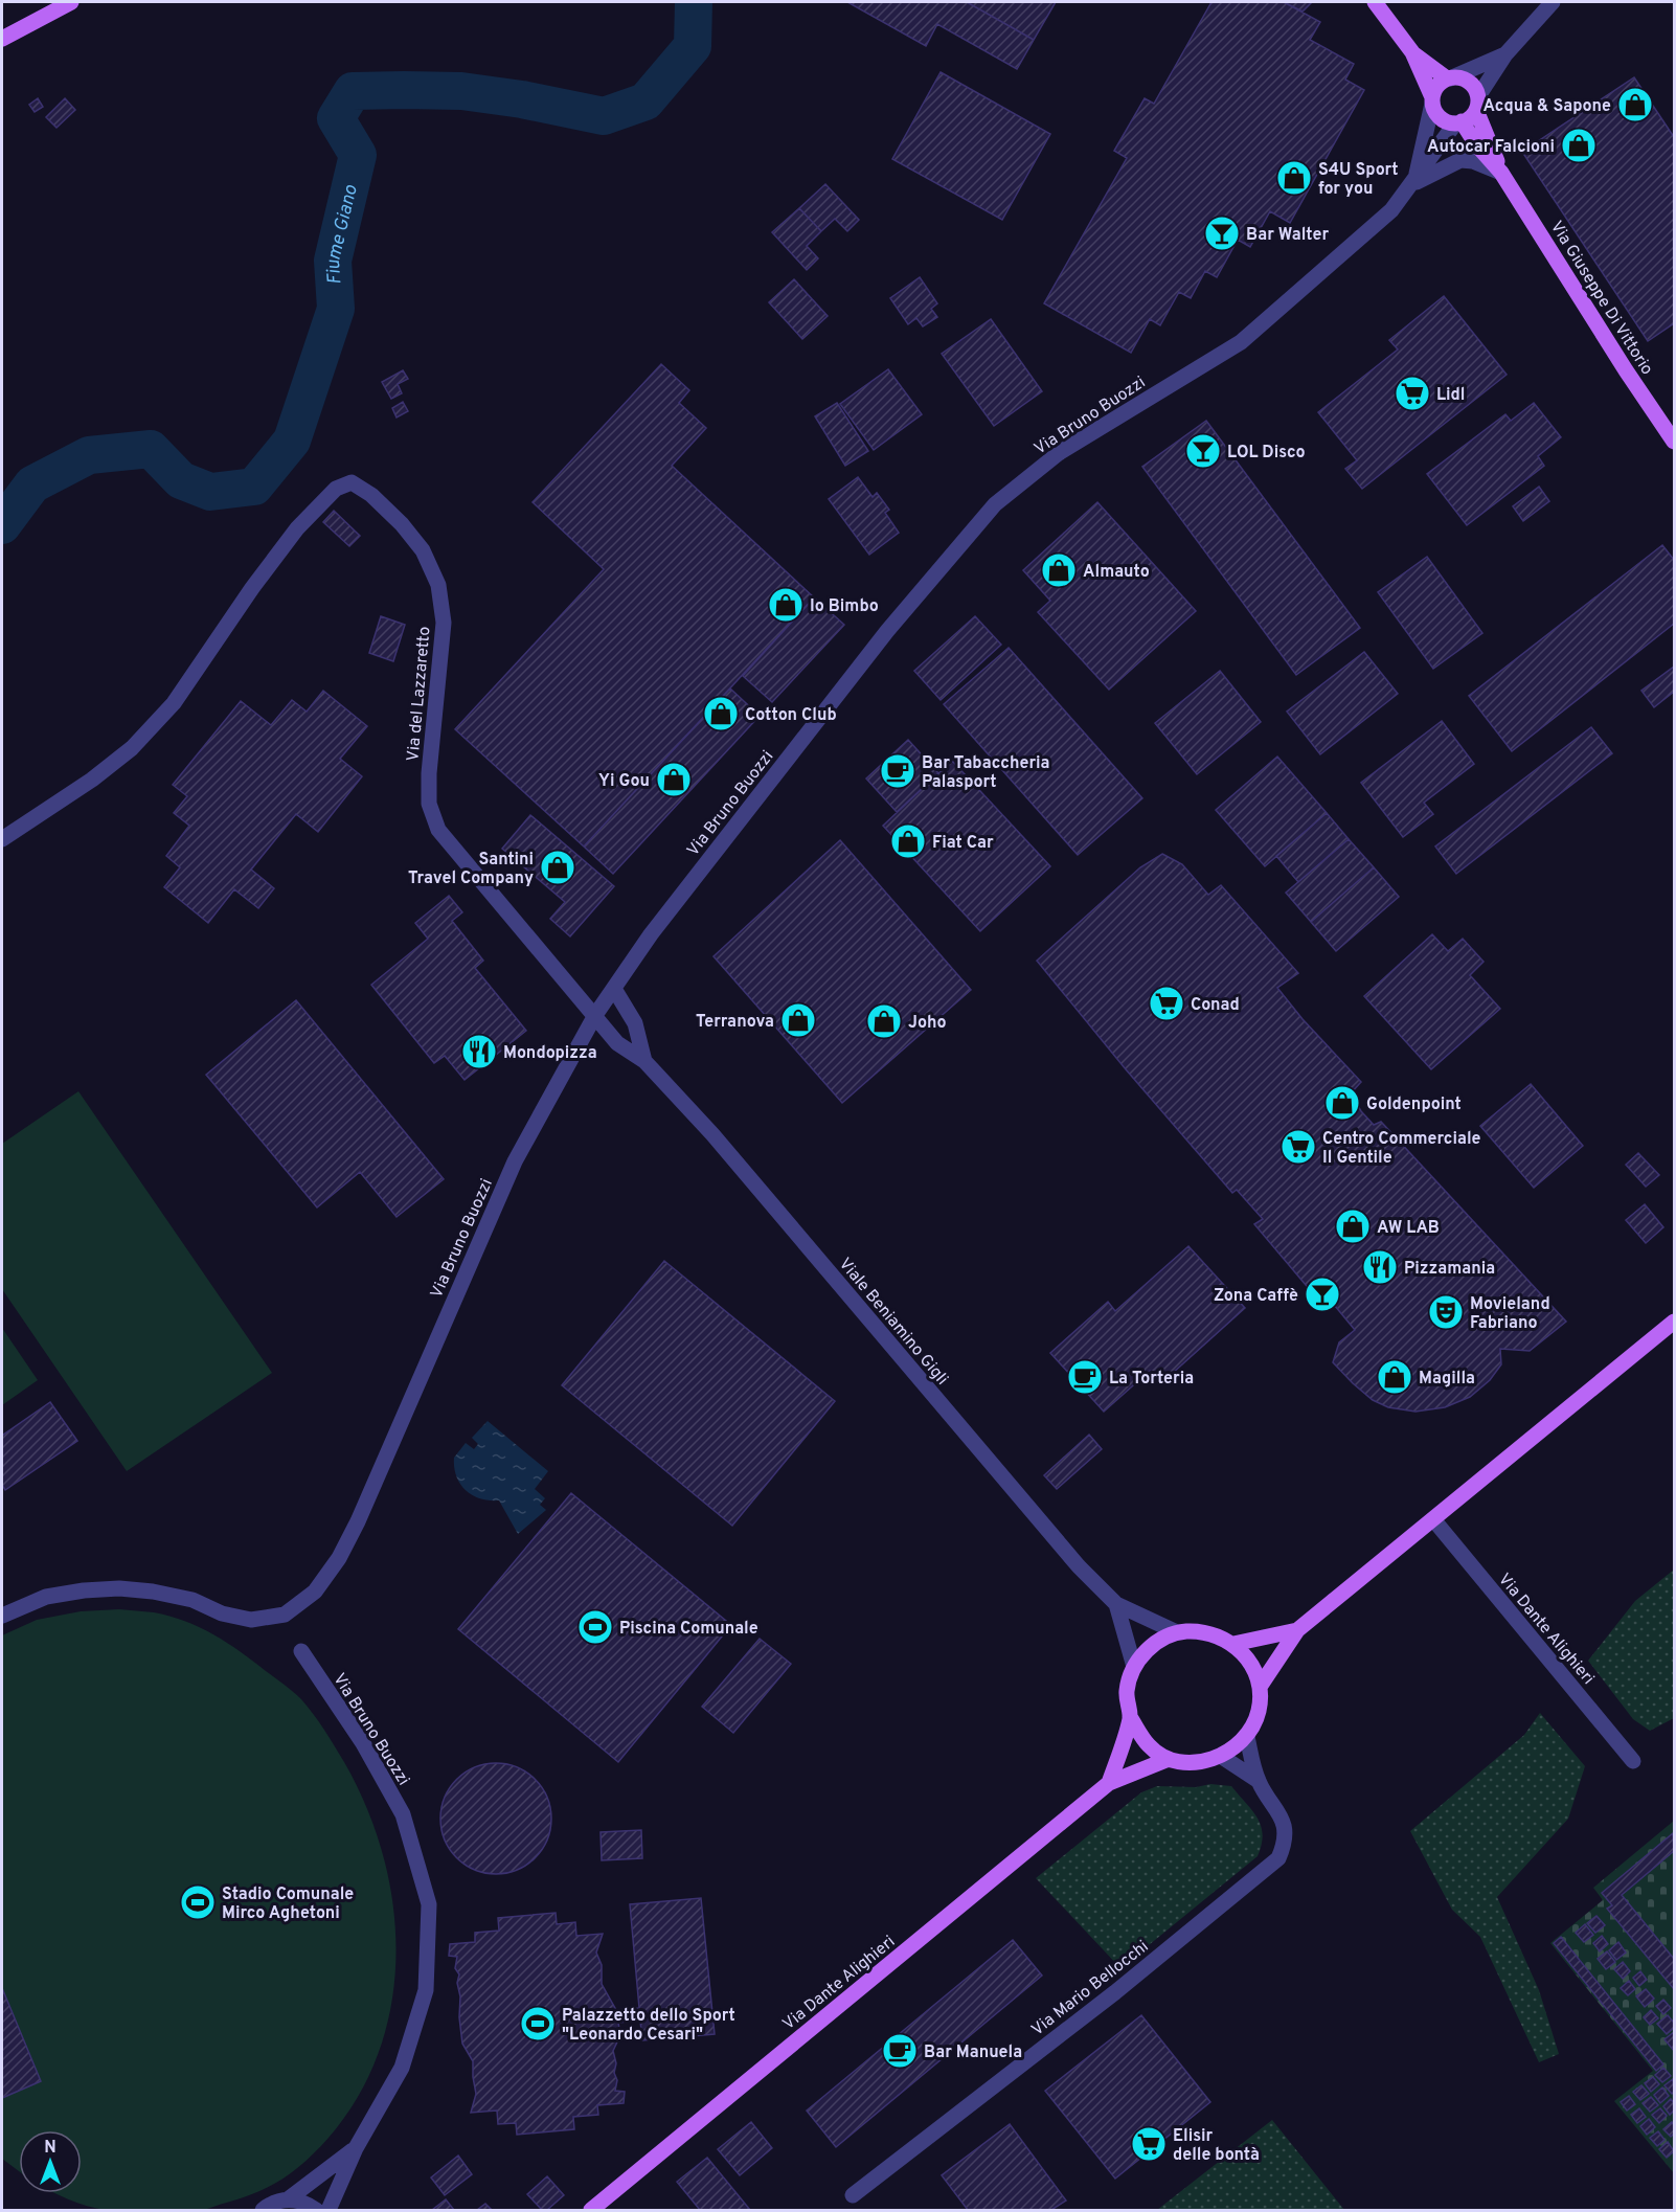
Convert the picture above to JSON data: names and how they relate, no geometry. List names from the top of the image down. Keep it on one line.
{"streets":{"main road":["Via Giuseppe Di Vittorio","Via Dante Alighieri"],"street":["Via Bruno Buozzi","Via del Lazzaretto","Viale Beniamino Gigli","Via Mario Bellocchi"]},"crossings":[["Via Giuseppe Di Vittorio","Via Bruno Buozzi"],["Via Bruno Buozzi","Via del Lazzaretto"],["Via Bruno Buozzi","Viale Beniamino Gigli"],["Via del Lazzaretto","Viale Beniamino Gigli"],["Viale Beniamino Gigli","Via Dante Alighieri"],["Viale Beniamino Gigli","Via Mario Bellocchi"],["Via Dante Alighieri","Via Mario Bellocchi"]],"water":["Fiume Giano"],"places":{"shop":["Acqua & Sapone","Autocar Falcioni","S4U Sport for you","Almauto","Io Bimbo","Cotton Club","Yi Gou","Fiat Car","Santini Travel Company","Terranova","Joho","Goldenpoint","AW LAB","Magilla"],"bar":["Bar Walter","LOL Disco","Zona Caffè"],"supermarket":["Lidl","Conad","Centro Commerciale Il Gentile","Elisir delle bontà"],"cafe":["Bar Tabaccheria Palasport","La Torteria","Bar Manuela"],"restaurant":["Mondopizza","Pizzamania"],"theatre":["Movieland Fabriano"],"sports":["Piscina Comunale","Stadio Comunale Mirco Aghetoni","Palazzetto dello Sport \"Leonardo Cesari\""]},"north":"top"}
